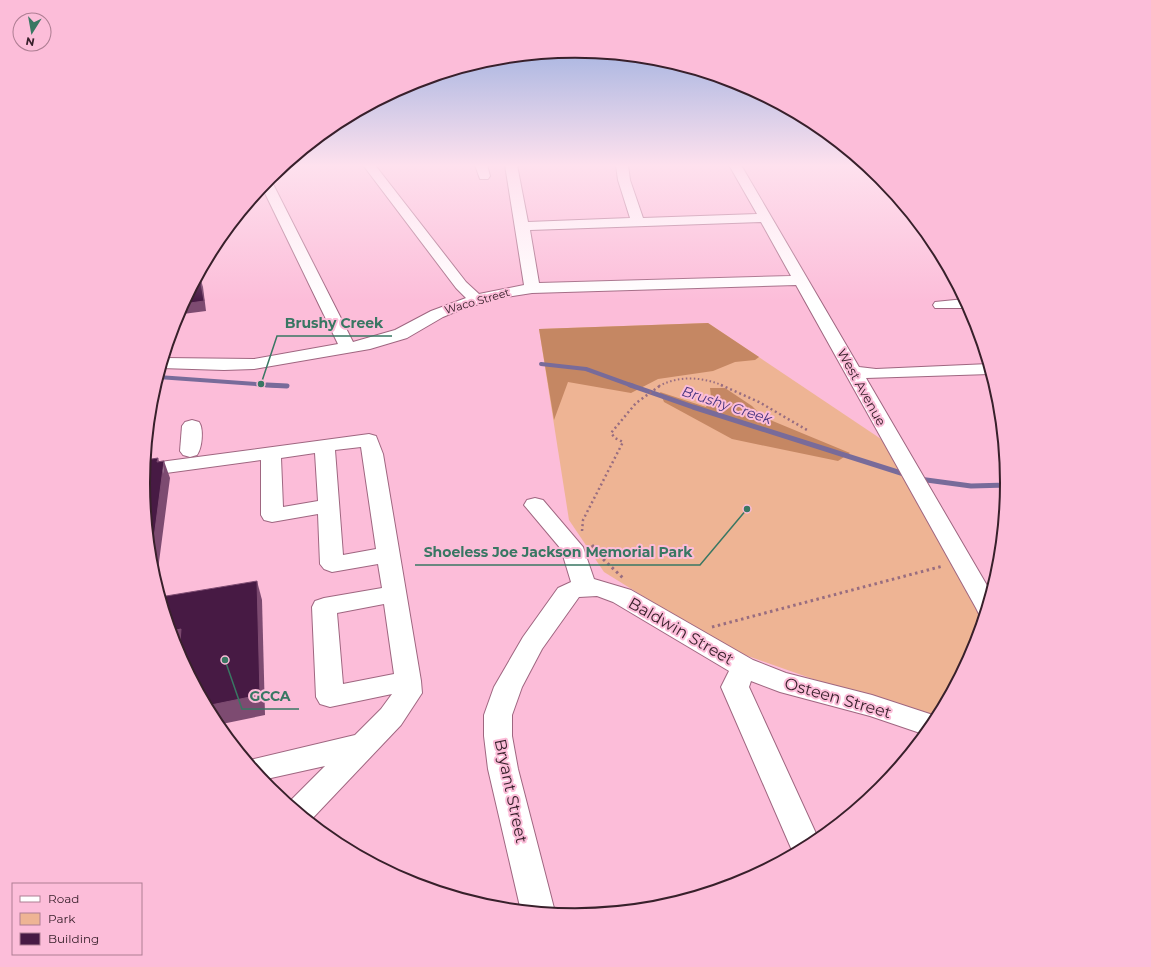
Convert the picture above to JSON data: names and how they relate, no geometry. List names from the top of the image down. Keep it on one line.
{"streets":{"street":["Waco Street","West Avenue","Baldwin Street","Osteen Street","Bryant Street"]},"crossings":[["Waco Street","West Avenue"],["Baldwin Street","Osteen Street"],["Baldwin Street","Bryant Street"]],"water":["Brushy Creek"],"places":["Brushy Creek","Shoeless Joe Jackson Memorial Park","GCCA"],"legend":["Road","Park","Building"],"north":"bottom"}
